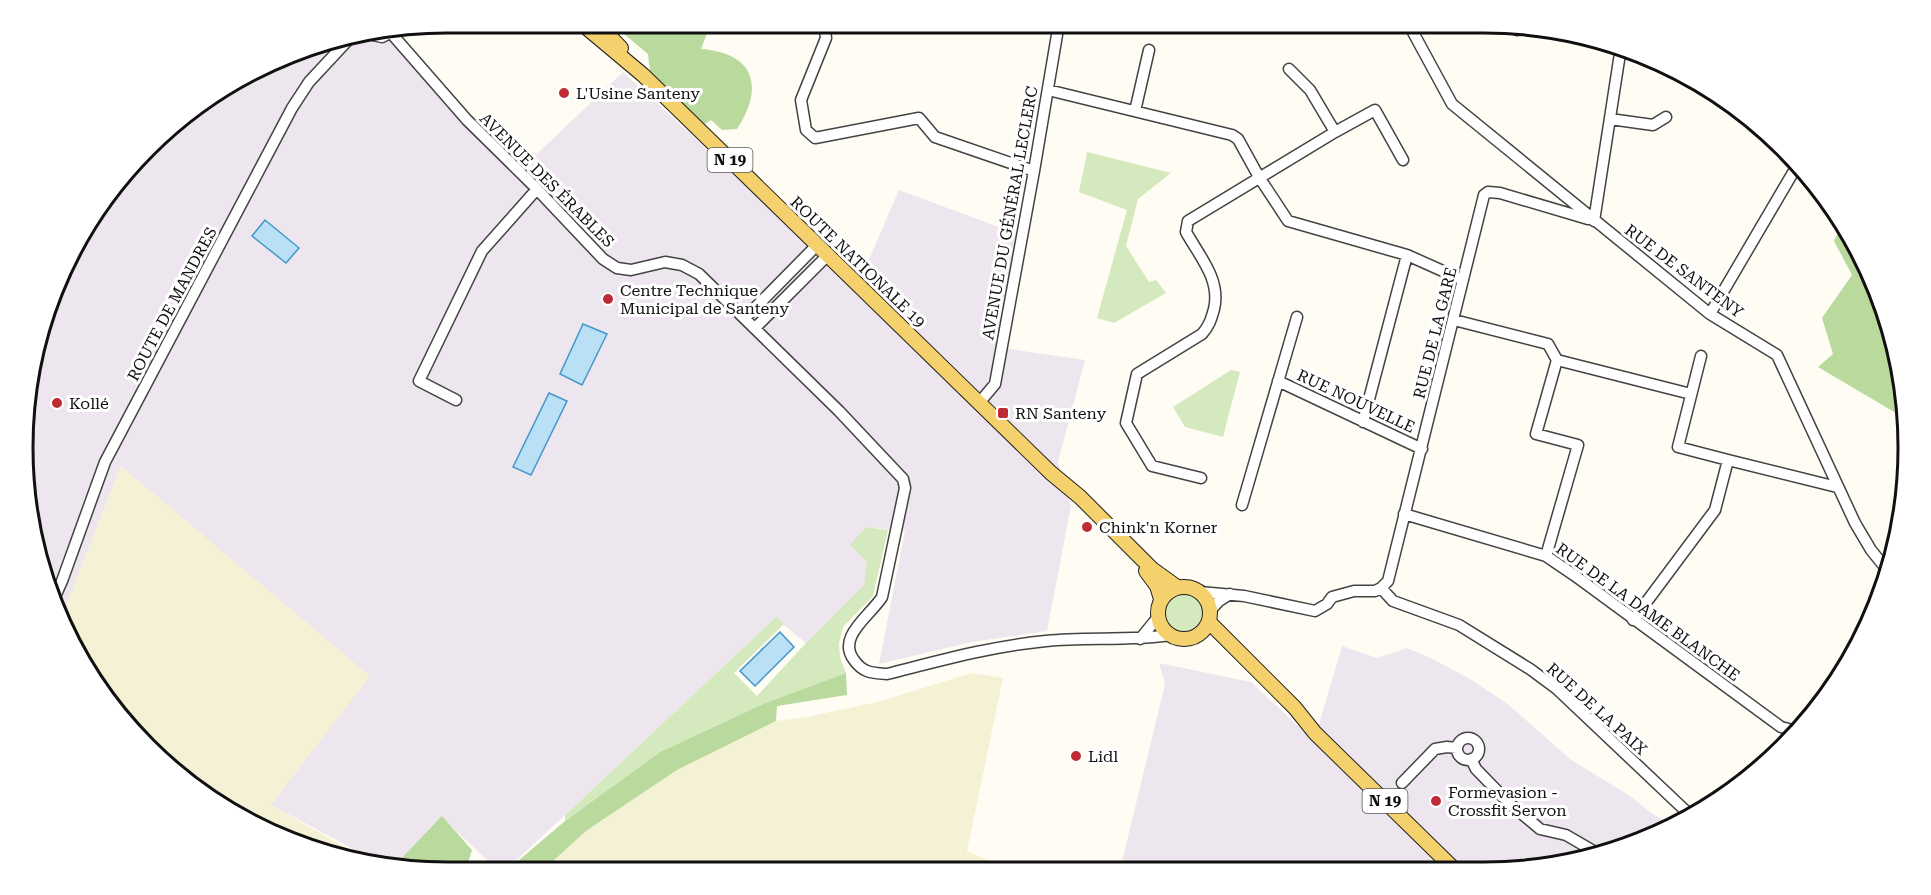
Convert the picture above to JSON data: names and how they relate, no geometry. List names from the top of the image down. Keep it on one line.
{"streets":{"main road":["N 19","ROUTE NATIONALE 19"],"street":["AVENUE DES ÉRABLES","AVENUE DU GÉNÉRAL LECLERC","RUE DE SANTENY","ROUTE DE MANDRES","RUE DE LA GARE","RUE NOUVELLE","RUE DE LA DAME BLANCHE","RUE DE LA PAIX"]},"crossings":[["N 19","ROUTE NATIONALE 19"],["AVENUE DU GÉNÉRAL LECLERC","ROUTE NATIONALE 19"],["RUE DE SANTENY","RUE DE LA GARE"],["RUE DE LA GARE","RUE NOUVELLE"],["RUE DE LA GARE","RUE DE LA DAME BLANCHE"],["RUE DE LA GARE","RUE DE LA PAIX"]],"places":{"other":["L'Usine Santeny","Centre Technique Municipal de Santeny","Kollé","Chink'n Korner","Lidl","Formevasion - Crossfit Servon"],"transit":["RN Santeny"]}}
